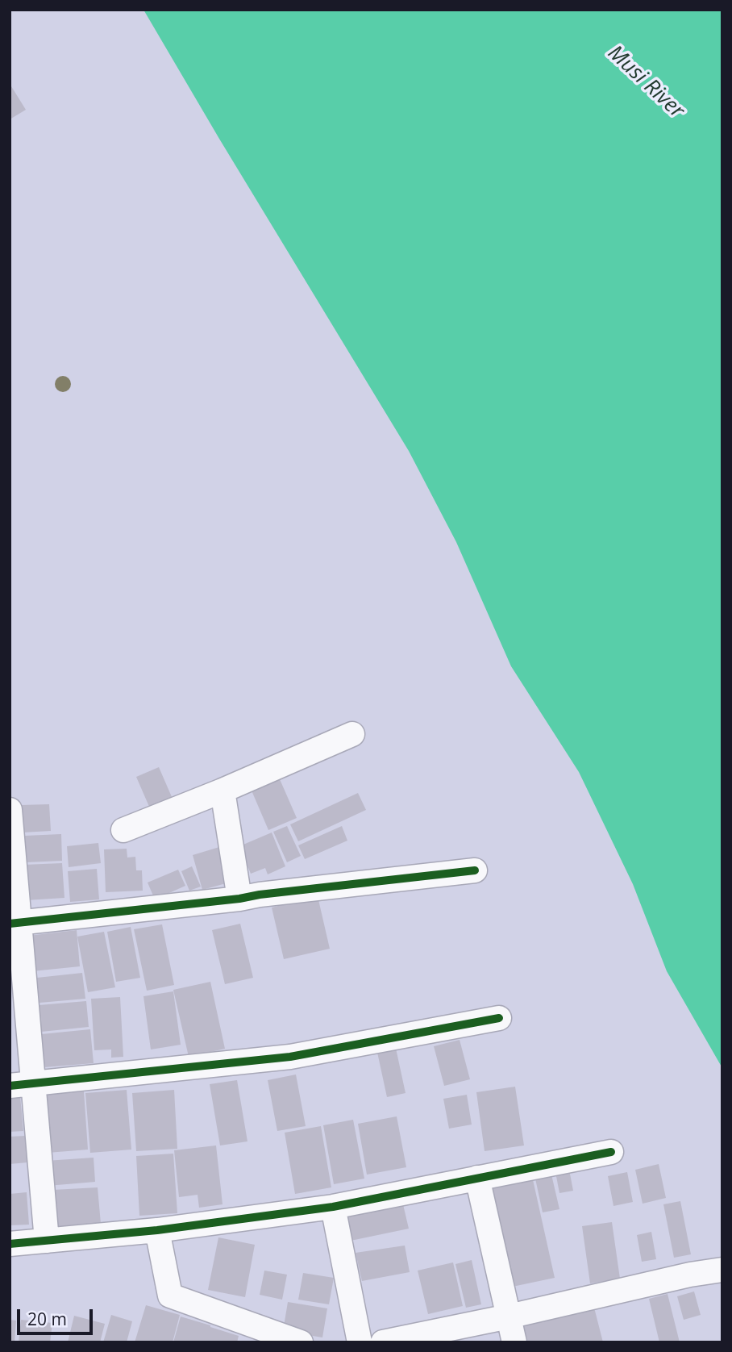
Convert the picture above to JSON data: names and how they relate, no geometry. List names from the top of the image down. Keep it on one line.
{"water":["Musi River"],"scale_bar":"20 m"}
